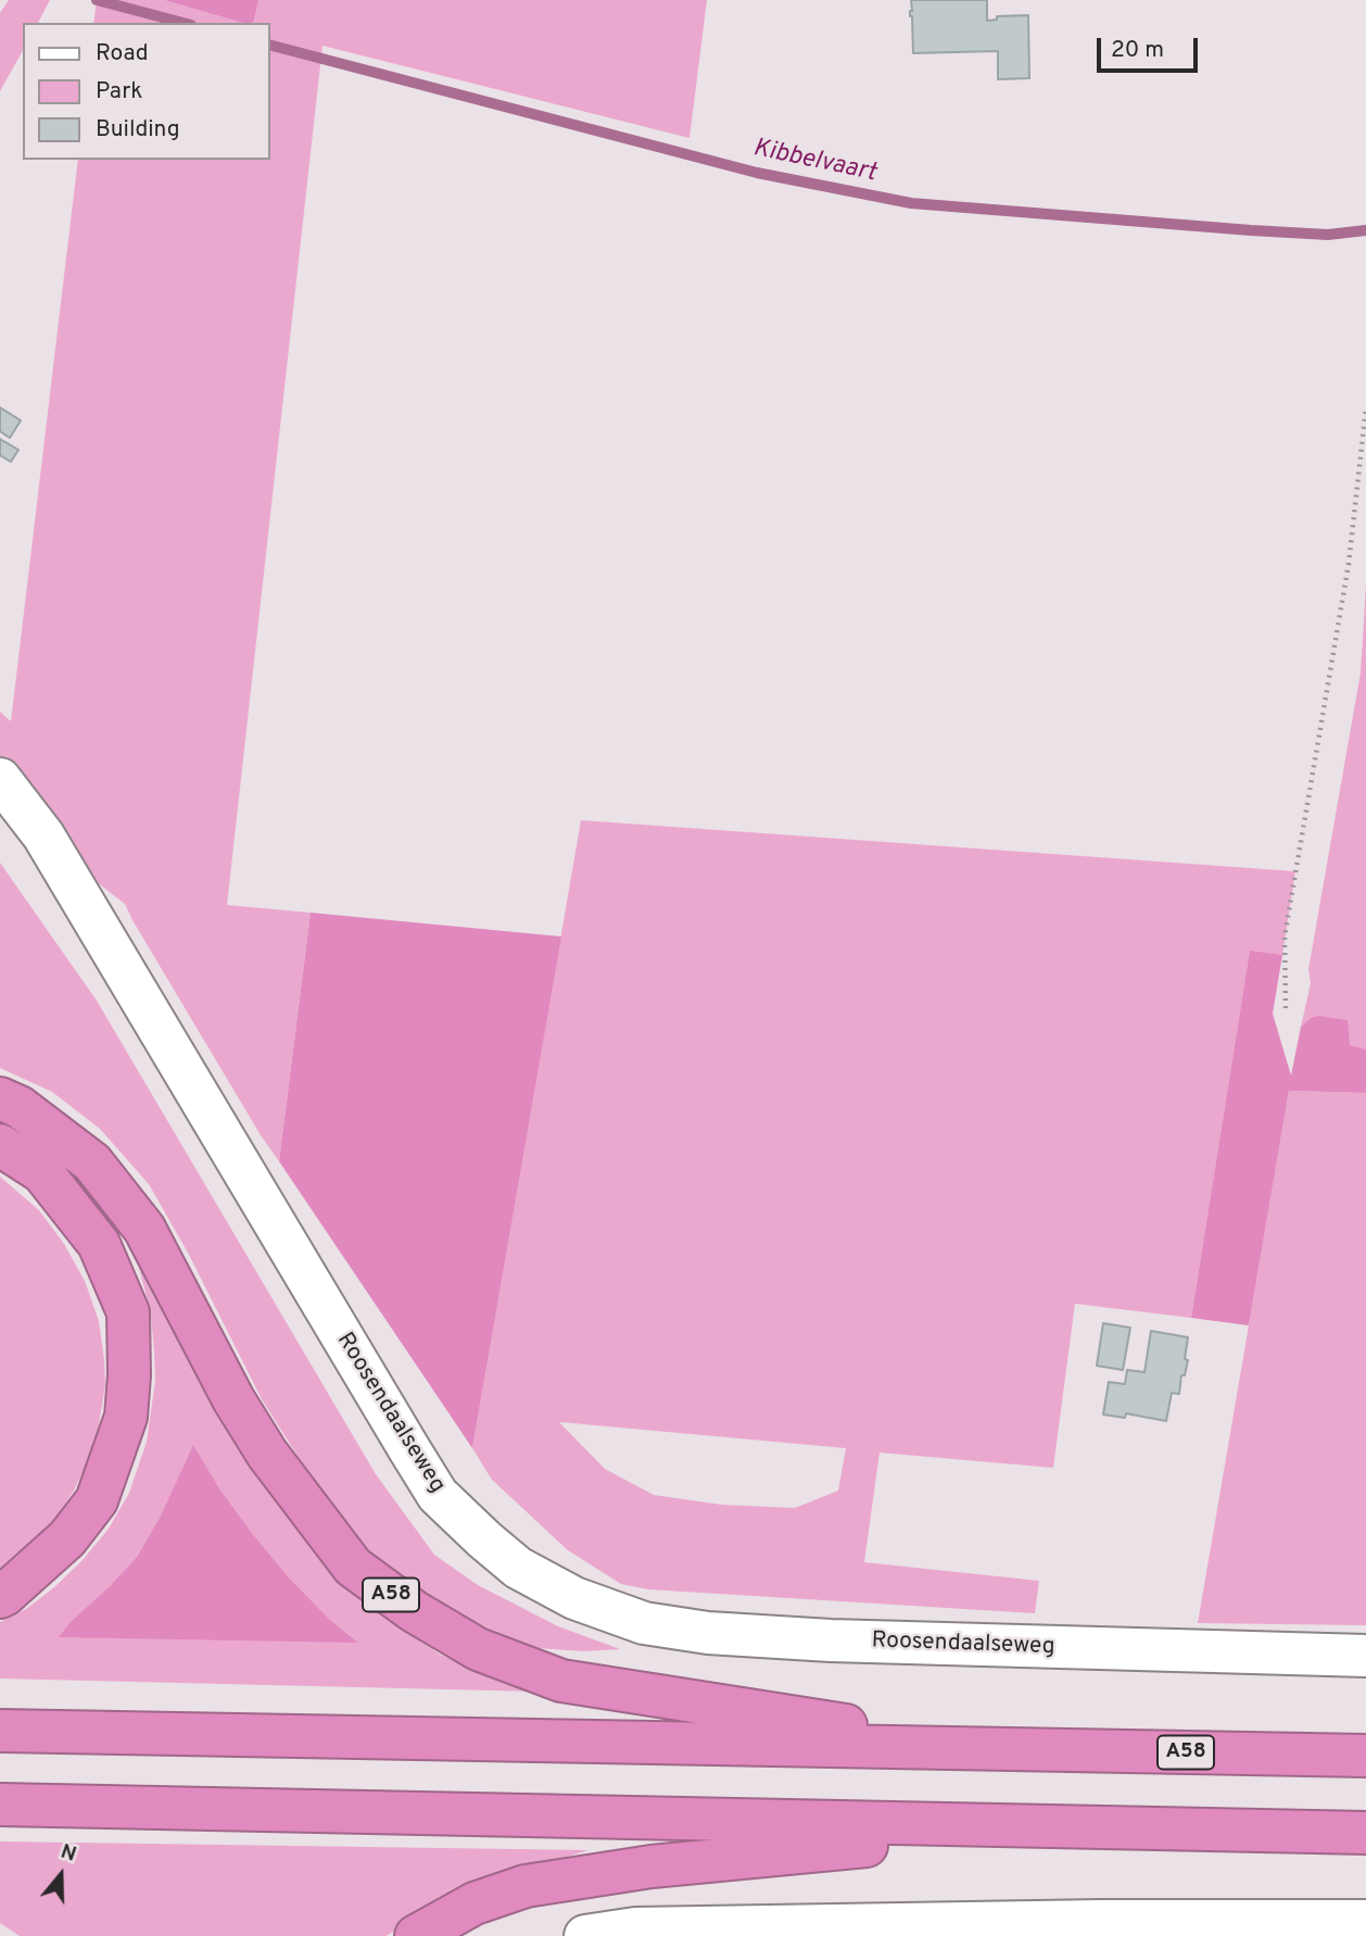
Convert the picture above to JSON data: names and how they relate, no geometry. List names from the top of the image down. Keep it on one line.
{"streets":{"highway":["A58"],"street":["Roosendaalseweg"]},"water":["Kibbelvaart"],"legend":["Road","Park","Building"],"scale_bar":"20 m","north":"top"}
